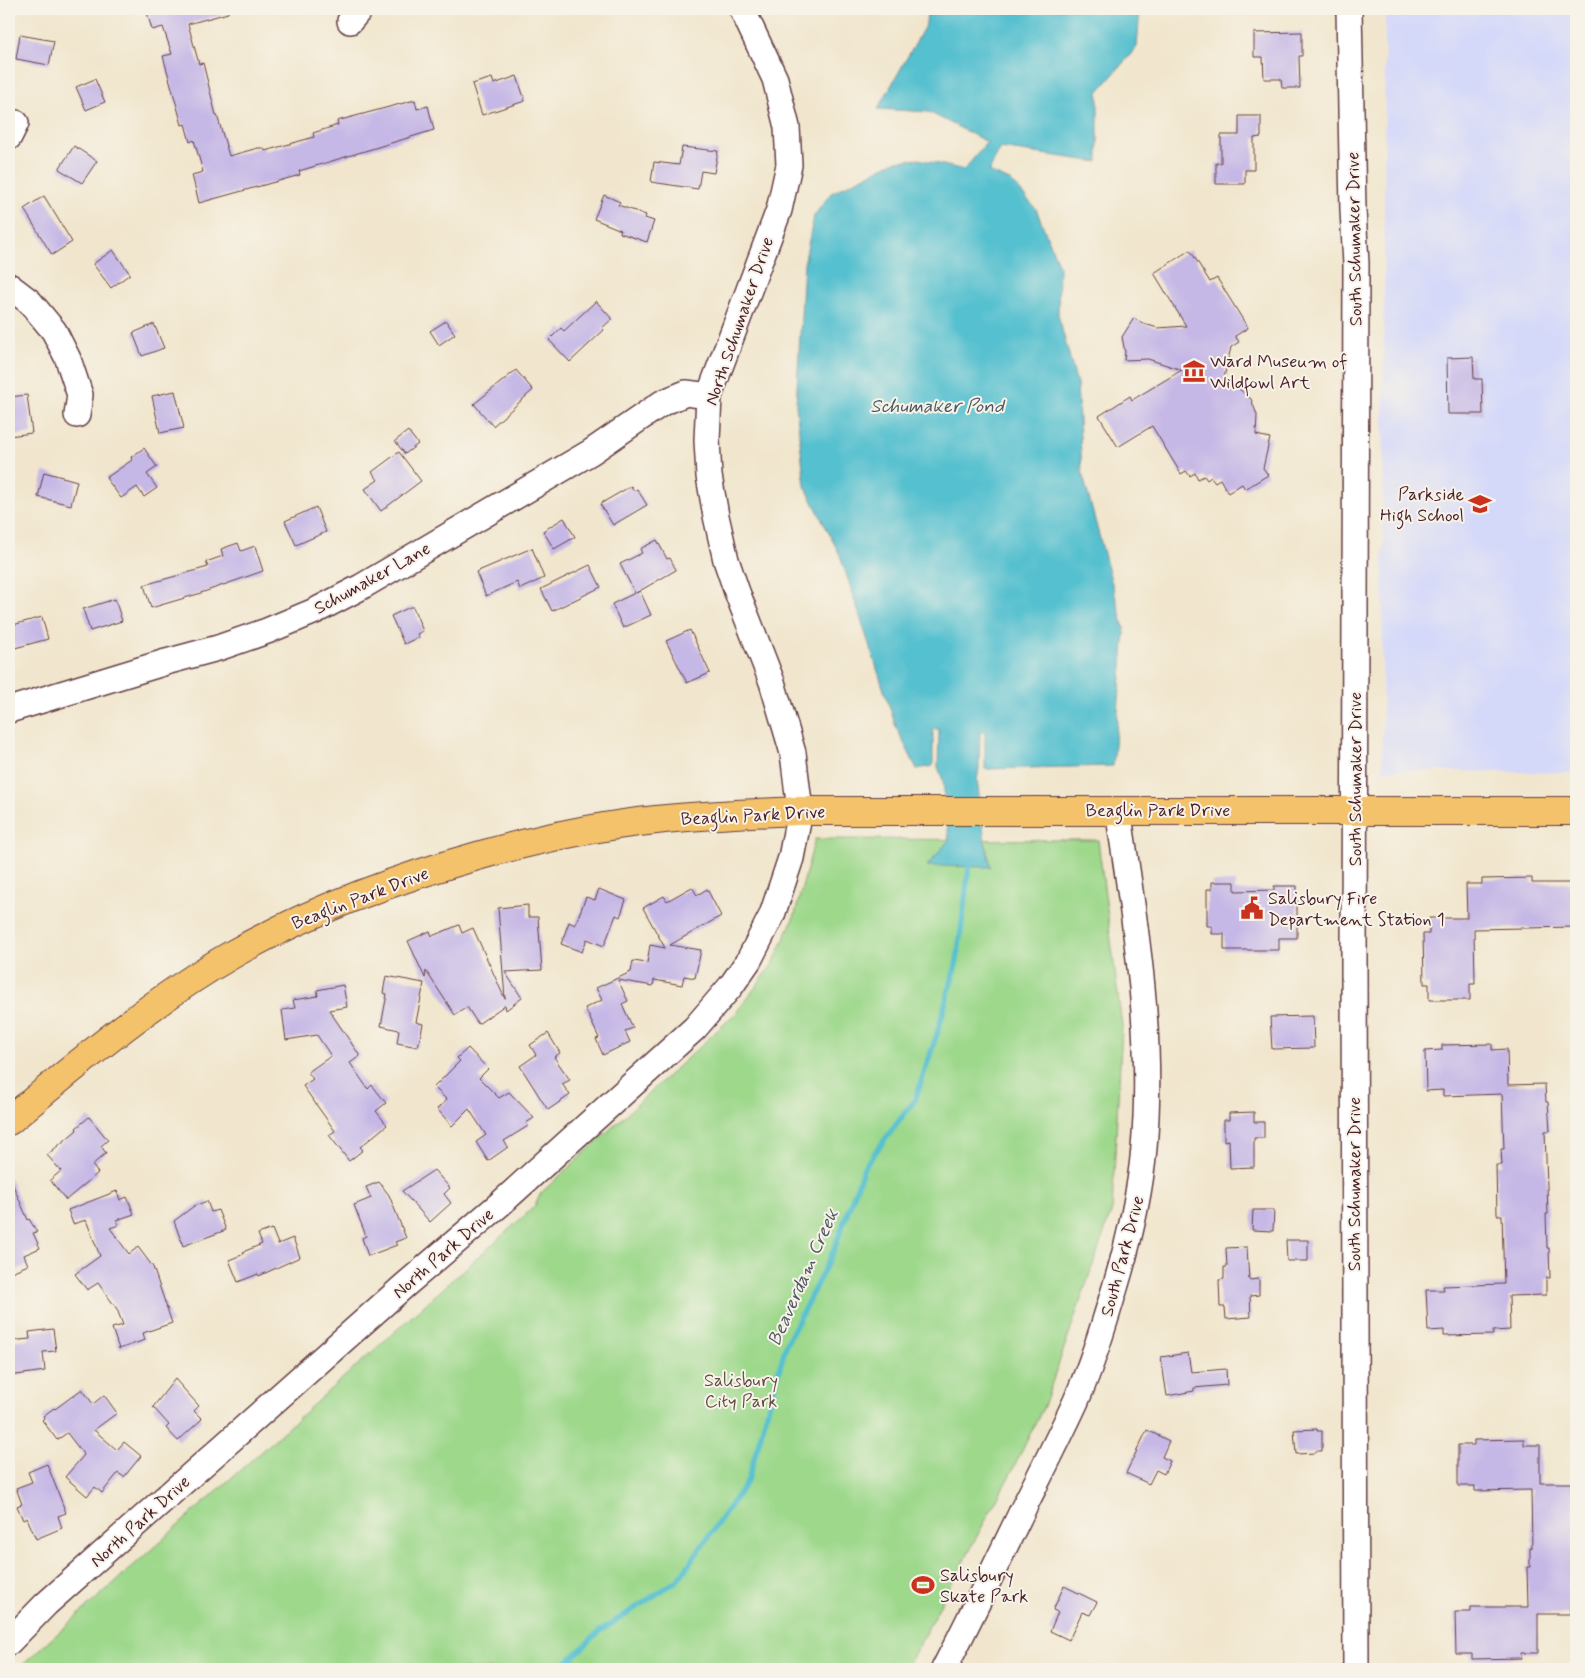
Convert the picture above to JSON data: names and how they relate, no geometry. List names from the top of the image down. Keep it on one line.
{"streets":{"main road":["Beaglin Park Drive"],"street":["South Schumaker Drive","North Schumaker Drive","Schumaker Lane","North Park Drive","South Park Drive"]},"crossings":[["South Schumaker Drive","Beaglin Park Drive"],["North Schumaker Drive","Schumaker Lane"],["North Schumaker Drive","Beaglin Park Drive"],["North Schumaker Drive","North Park Drive"],["Beaglin Park Drive","North Park Drive"],["Beaglin Park Drive","South Park Drive"]],"water":["Schumaker Pond","Beaverdam Creek"],"parks":["Salisbury City Park"],"places":{"museum":["Ward Museum of Wildfowl Art"],"school or university":["Parkside High School"],"public building":["Salisbury Fire Department Station 1"],"sports":["Salisbury Skate Park"]}}
